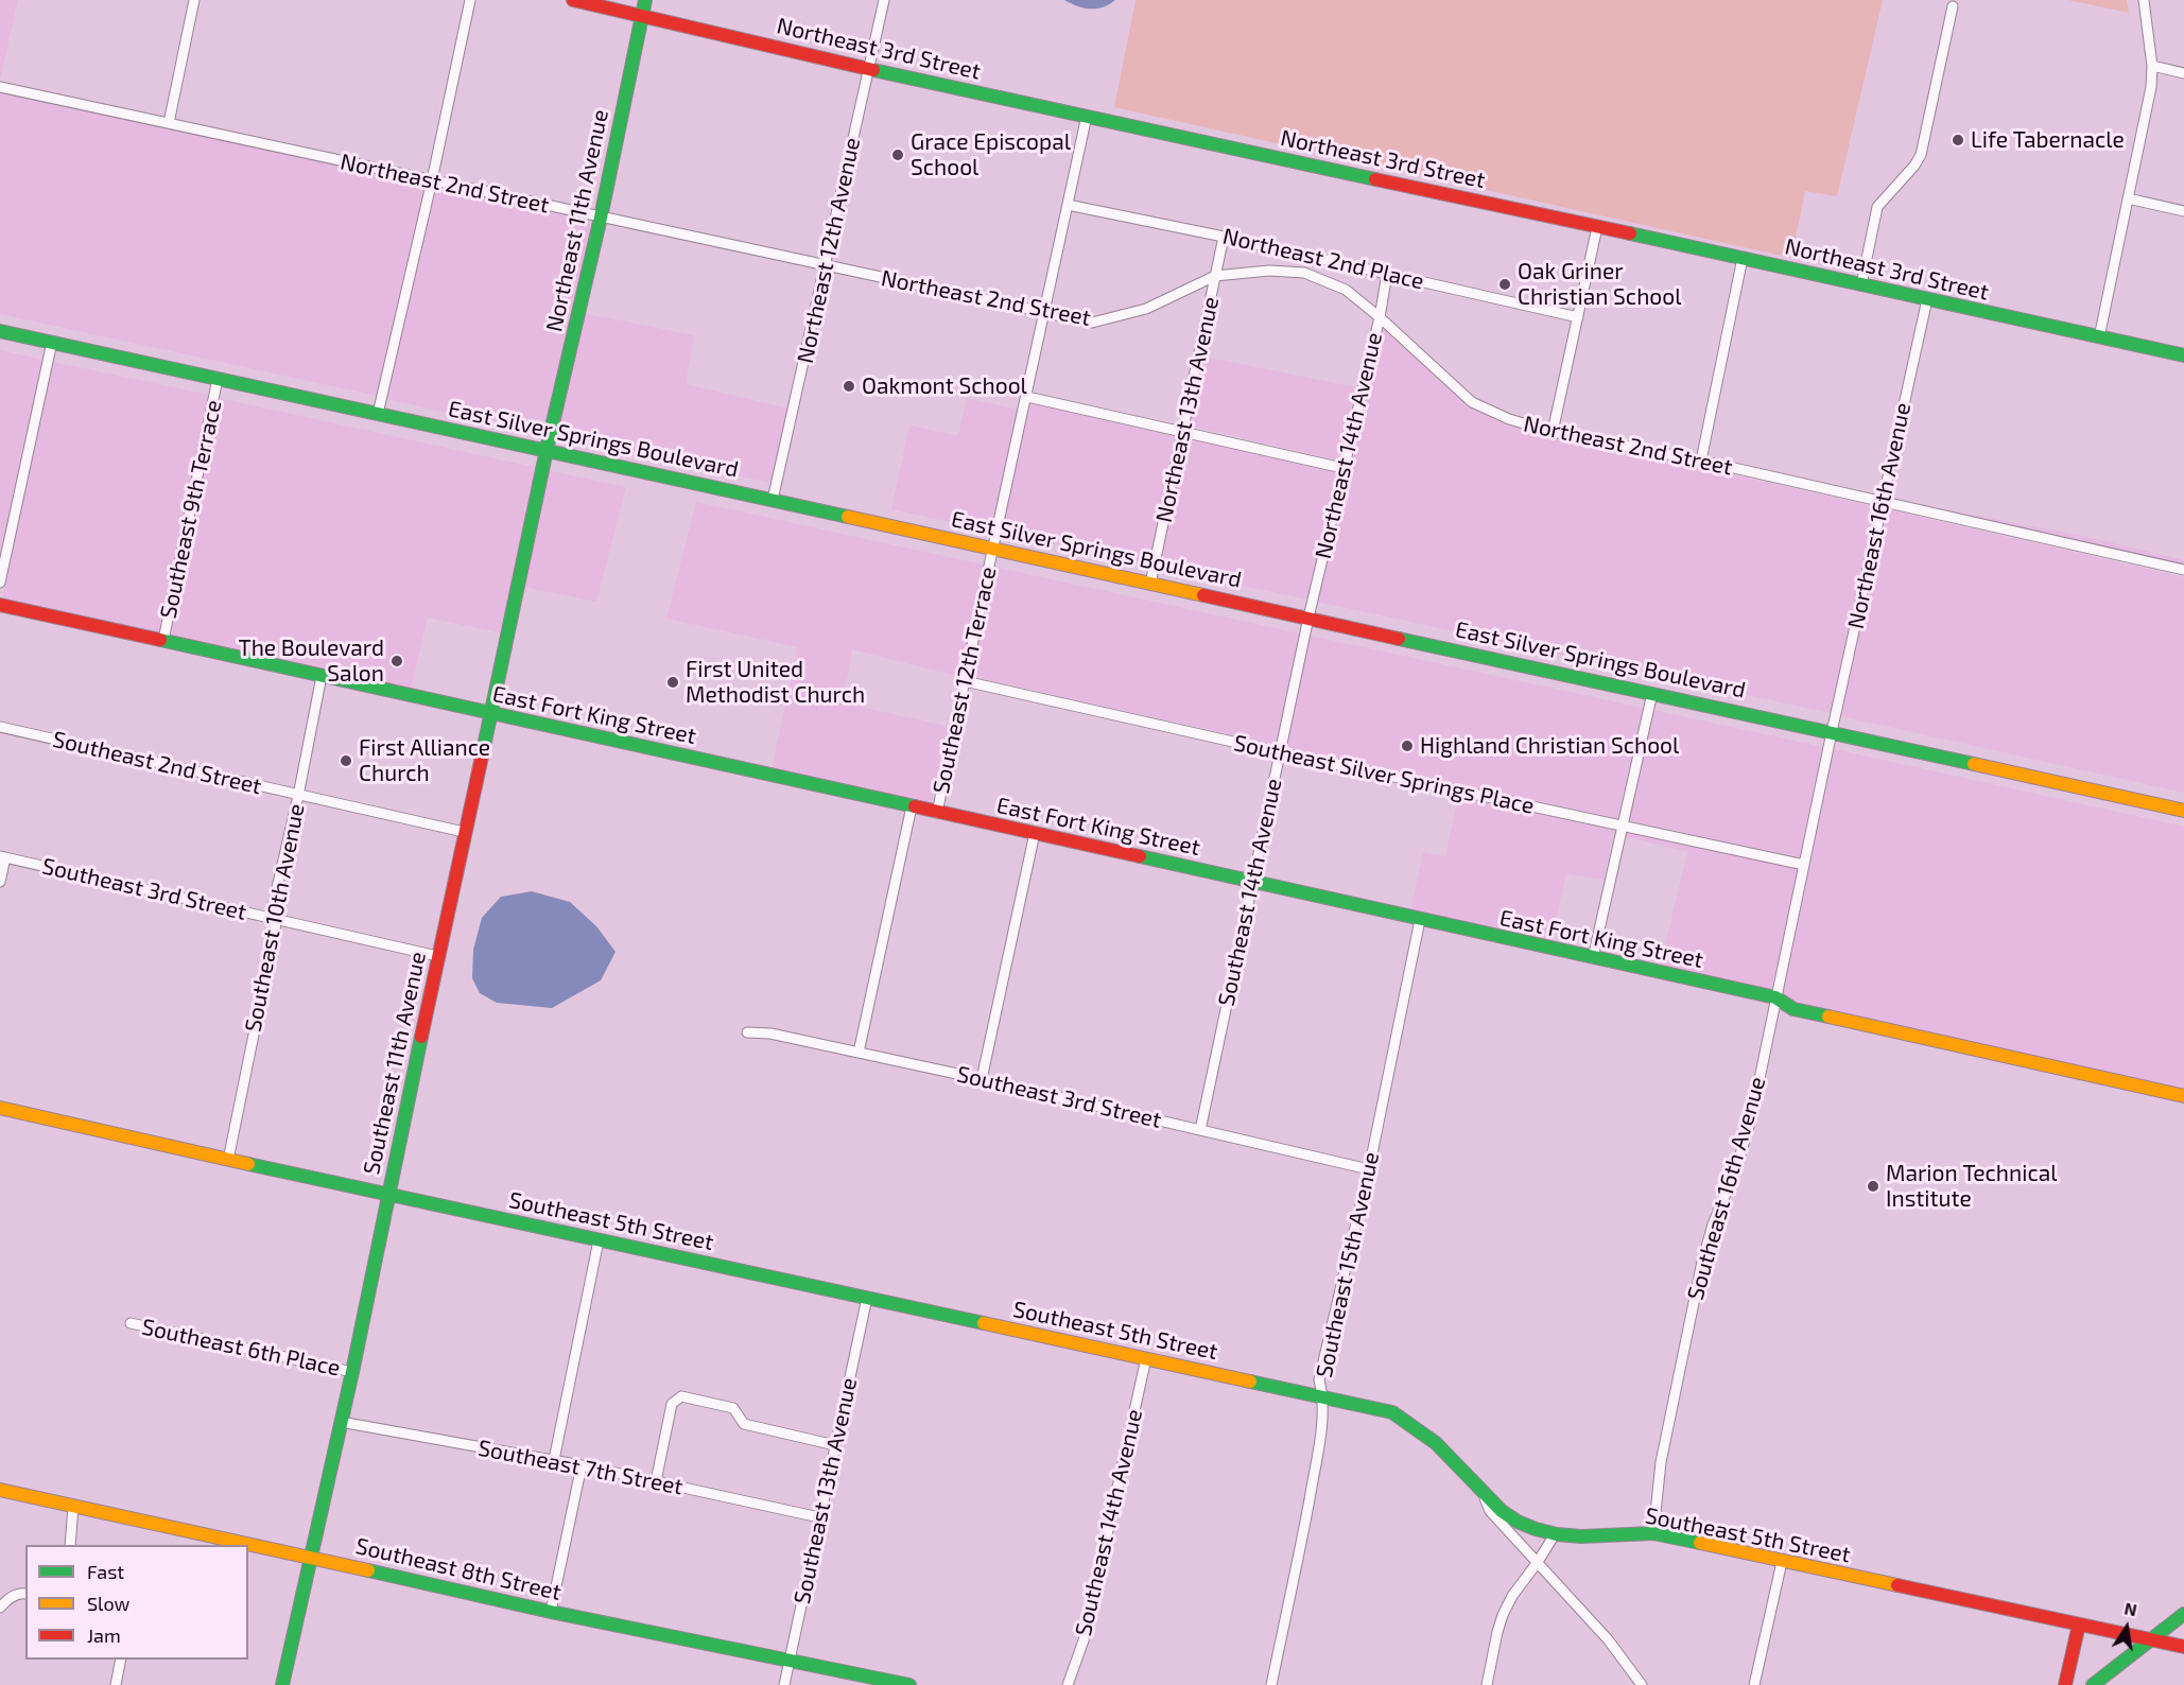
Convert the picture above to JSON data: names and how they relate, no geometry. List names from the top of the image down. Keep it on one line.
{"streets":{"street":["Northeast 3rd Street","Northeast 2nd Street","Northeast 11th Avenue","Northeast 12th Avenue","Northeast 2nd Place","Northeast 13th Avenue","East Silver Springs Boulevard","Northeast 14th Avenue","Southeast 9th Terrace","Northeast 16th Avenue","Southeast 12th Terrace","East Fort King Street","Southeast 2nd Street","Southeast Silver Springs Place","Southeast 3rd Street","Southeast 14th Avenue","Southeast 10th Avenue","Southeast 11th Avenue","Southeast 16th Avenue","Southeast 5th Street","Southeast 15th Avenue","Southeast 6th Place","Southeast 7th Street","Southeast 13th Avenue","Southeast 8th Street"]},"crossings":[["Northeast 3rd Street","Northeast 11th Avenue"],["Northeast 3rd Street","Northeast 12th Avenue"],["Northeast 3rd Street","Northeast 16th Avenue"],["Northeast 3rd Street","Southeast 12th Terrace"],["Northeast 2nd Street","Northeast 11th Avenue"],["Northeast 2nd Street","Northeast 12th Avenue"],["Northeast 2nd Street","Northeast 13th Avenue"],["Northeast 2nd Street","Northeast 14th Avenue"],["Northeast 2nd Street","Northeast 16th Avenue"],["Northeast 2nd Street","Southeast 12th Terrace"],["Northeast 11th Avenue","East Silver Springs Boulevard"],["Northeast 11th Avenue","Southeast 11th Avenue"],["Northeast 12th Avenue","East Silver Springs Boulevard"],["Northeast 2nd Place","Northeast 13th Avenue"],["Northeast 2nd Place","Northeast 14th Avenue"],["Northeast 2nd Place","Southeast 12th Terrace"],["Northeast 13th Avenue","East Silver Springs Boulevard"],["East Silver Springs Boulevard","Northeast 14th Avenue"],["East Silver Springs Boulevard","Southeast 9th Terrace"],["East Silver Springs Boulevard","Northeast 16th Avenue"],["East Silver Springs Boulevard","Southeast 12th Terrace"],["East Silver Springs Boulevard","Southeast 14th Avenue"],["East Silver Springs Boulevard","Southeast 11th Avenue"],["East Silver Springs Boulevard","Southeast 16th Avenue"],["Northeast 14th Avenue","Southeast 14th Avenue"],["Southeast 9th Terrace","East Fort King Street"],["Northeast 16th Avenue","Southeast 16th Avenue"],["Southeast 12th Terrace","East Fort King Street"],["Southeast 12th Terrace","Southeast Silver Springs Place"],["Southeast 12th Terrace","Southeast 3rd Street"],["East Fort King Street","Southeast 14th Avenue"],["East Fort King Street","Southeast 10th Avenue"],["East Fort King Street","Southeast 11th Avenue"],["East Fort King Street","Southeast 16th Avenue"],["East Fort King Street","Southeast 15th Avenue"],["Southeast 2nd Street","Southeast 10th Avenue"],["Southeast 2nd Street","Southeast 11th Avenue"],["Southeast Silver Springs Place","Southeast 14th Avenue"],["Southeast Silver Springs Place","Southeast 16th Avenue"],["Southeast 3rd Street","Southeast 14th Avenue"],["Southeast 3rd Street","Southeast 10th Avenue"],["Southeast 3rd Street","Southeast 11th Avenue"],["Southeast 3rd Street","Southeast 15th Avenue"],["Southeast 14th Avenue","Southeast 5th Street"],["Southeast 10th Avenue","Southeast 5th Street"],["Southeast 11th Avenue","Southeast 5th Street"],["Southeast 11th Avenue","Southeast 6th Place"],["Southeast 11th Avenue","Southeast 7th Street"],["Southeast 11th Avenue","Southeast 8th Street"],["Southeast 16th Avenue","Southeast 5th Street"],["Southeast 5th Street","Southeast 15th Avenue"],["Southeast 5th Street","Southeast 13th Avenue"],["Southeast 7th Street","Southeast 13th Avenue"],["Southeast 13th Avenue","Southeast 8th Street"]],"places":["Life Tabernacle","Grace Episcopal School","Oak Griner Christian School","Oakmont School","The Boulevard Salon","First United Methodist Church","Highland Christian School","First Alliance Church","Marion Technical Institute"],"legend":["Fast","Slow","Jam"],"north":"top"}
